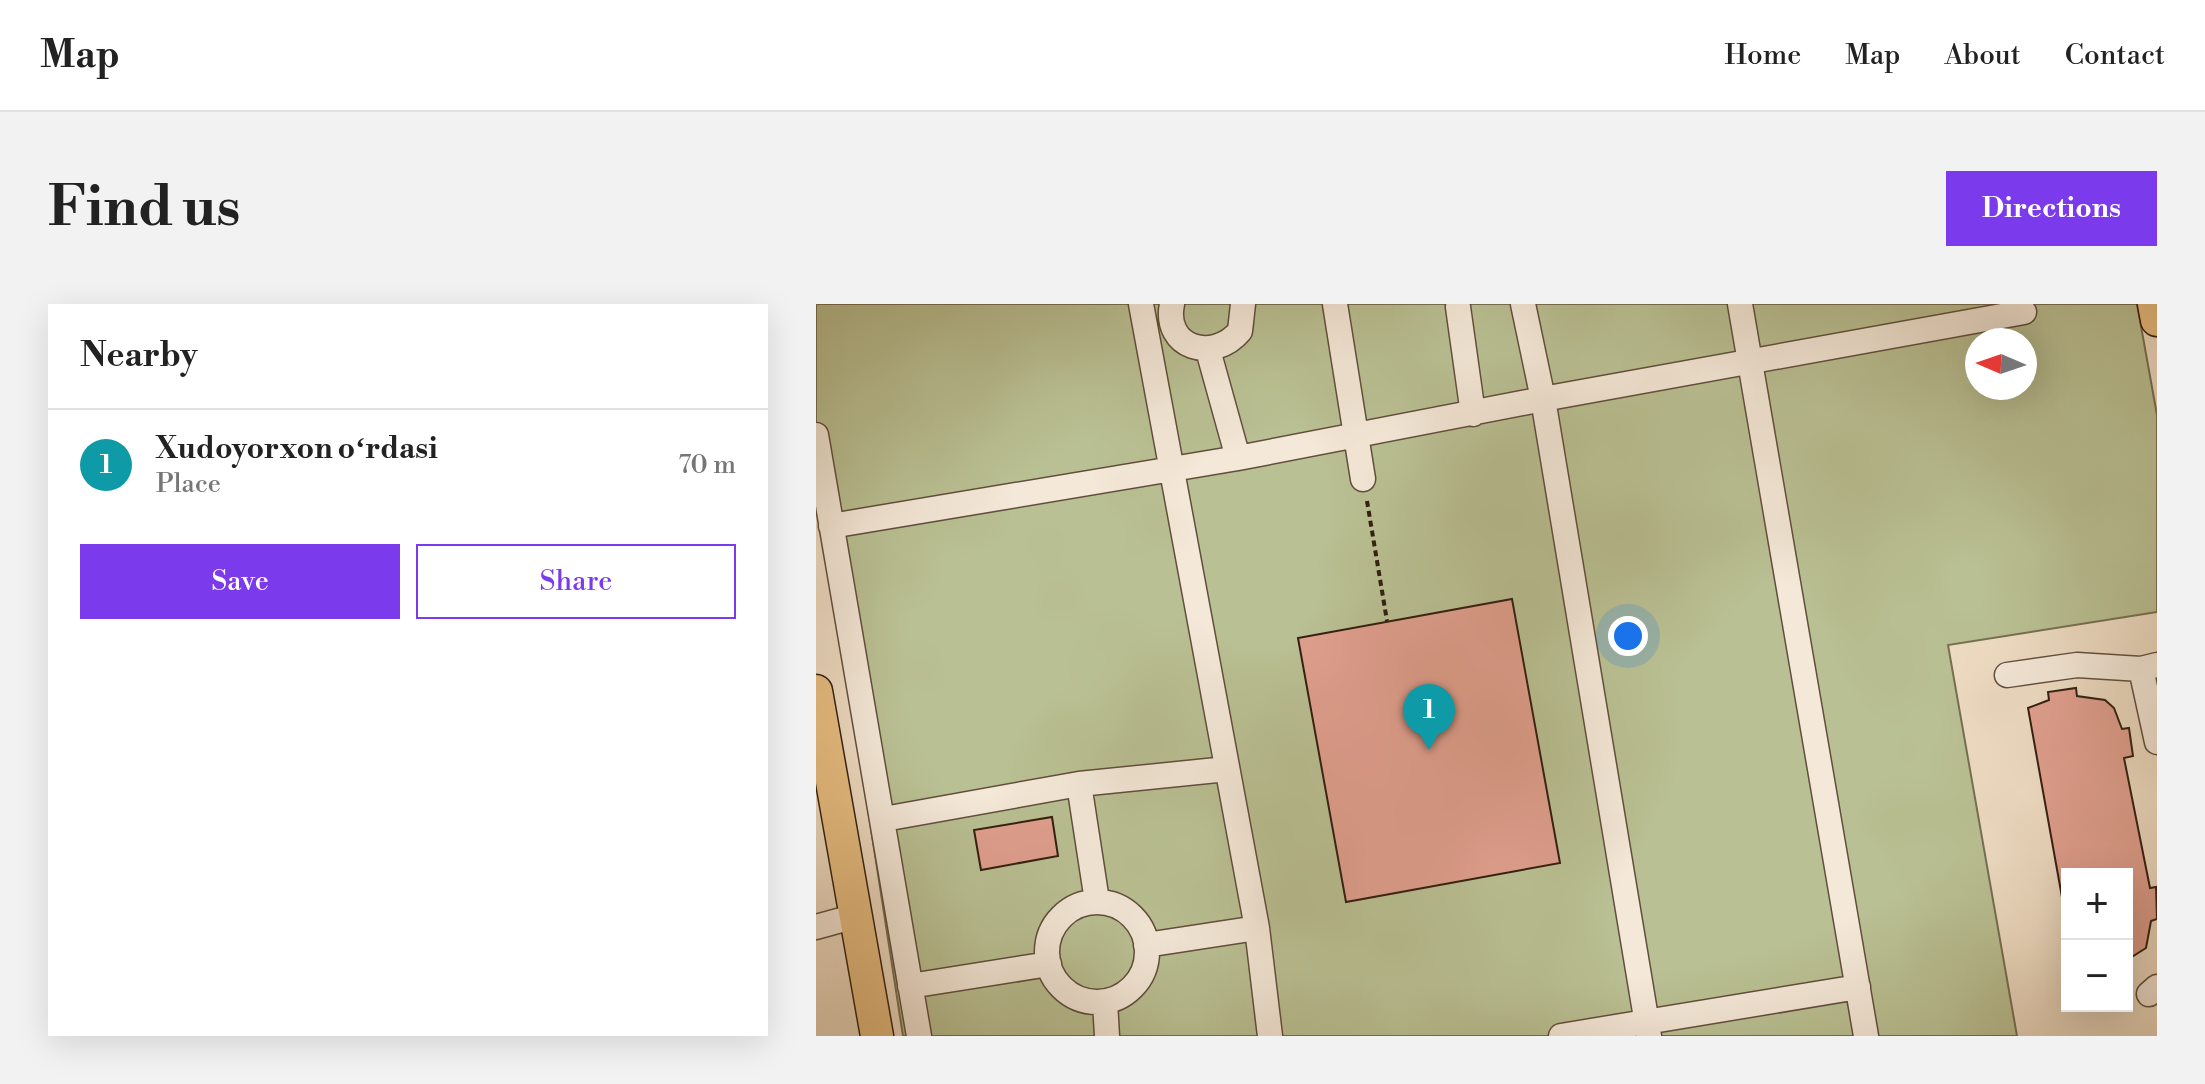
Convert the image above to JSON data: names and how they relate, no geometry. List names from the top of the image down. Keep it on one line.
{"north":"left","page":{"header":"Map","nav":["Home","Map","About","Contact"],"buttons":["Directions",["Save","Share"]],"title":"Find us","heading":"Nearby","list":[{"mark":"1","name":"Xudoyorxon oʻrdasi","note":"Place","value":"70 m"}],"pins":"1","map_buttons":["+","−"]}}
